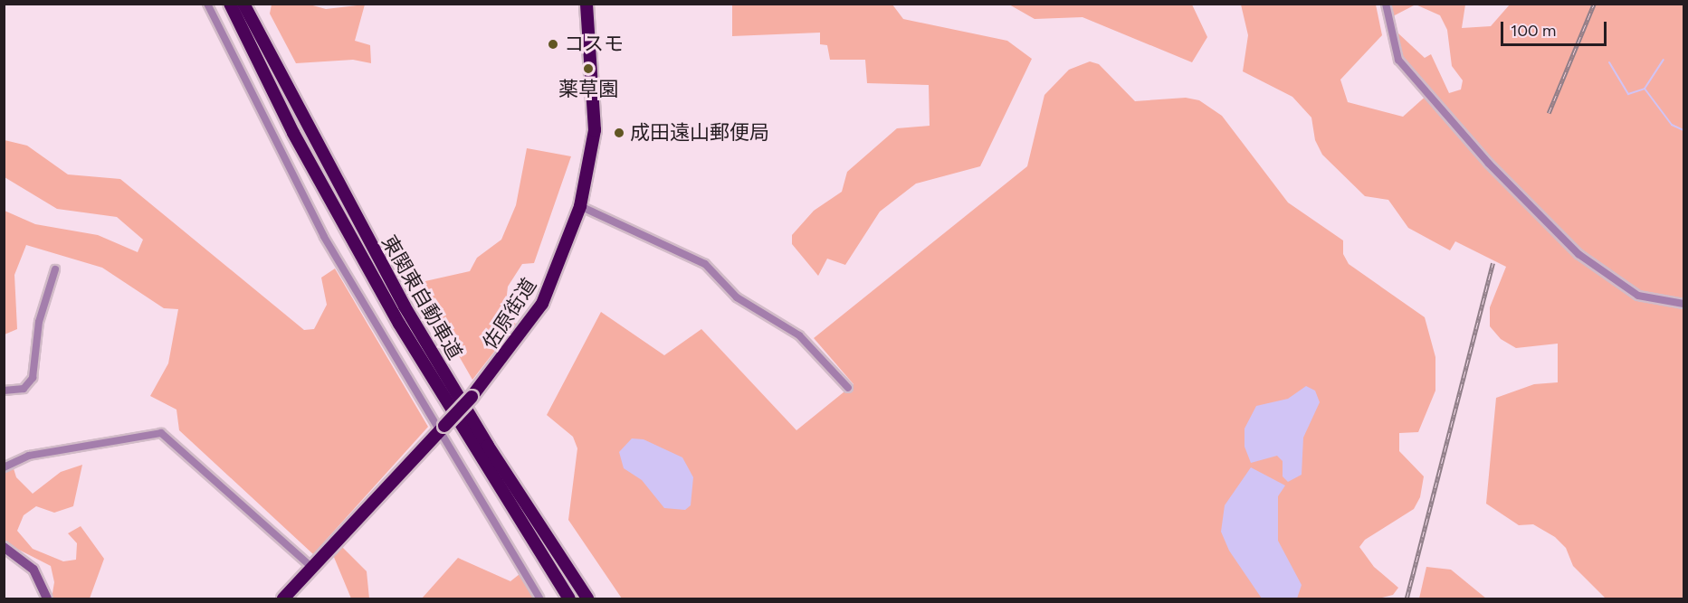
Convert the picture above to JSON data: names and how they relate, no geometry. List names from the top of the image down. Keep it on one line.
{"streets":{"highway":["東関東自動車道","佐原街道"]},"places":["コスモ","薬草園","成田遠山郵便局"],"scale_bar":"100 m"}
